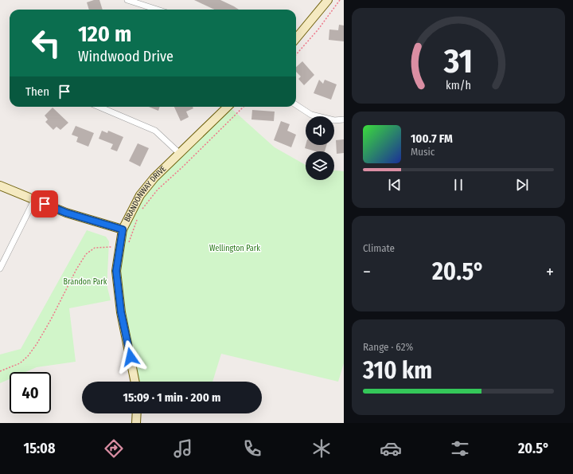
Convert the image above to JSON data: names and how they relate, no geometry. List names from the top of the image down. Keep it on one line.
{"streets":{"street":["BRANDONWAY DRIVE"]},"parks":["Wellington Park","Brandon Park"],"page":{"turn":["120 m","Windwood Drive"],"then":"Then","song":["100.7 FM","Music"],"tile":["Climate",["Range · 62%","310 km"]],"heat":["−","20.5°","+"],"limit":"40","trip":"15:09 · 1 min · 200 m","tabs":["15:08","20.5°"],"gauge":["31","km/h"]}}
